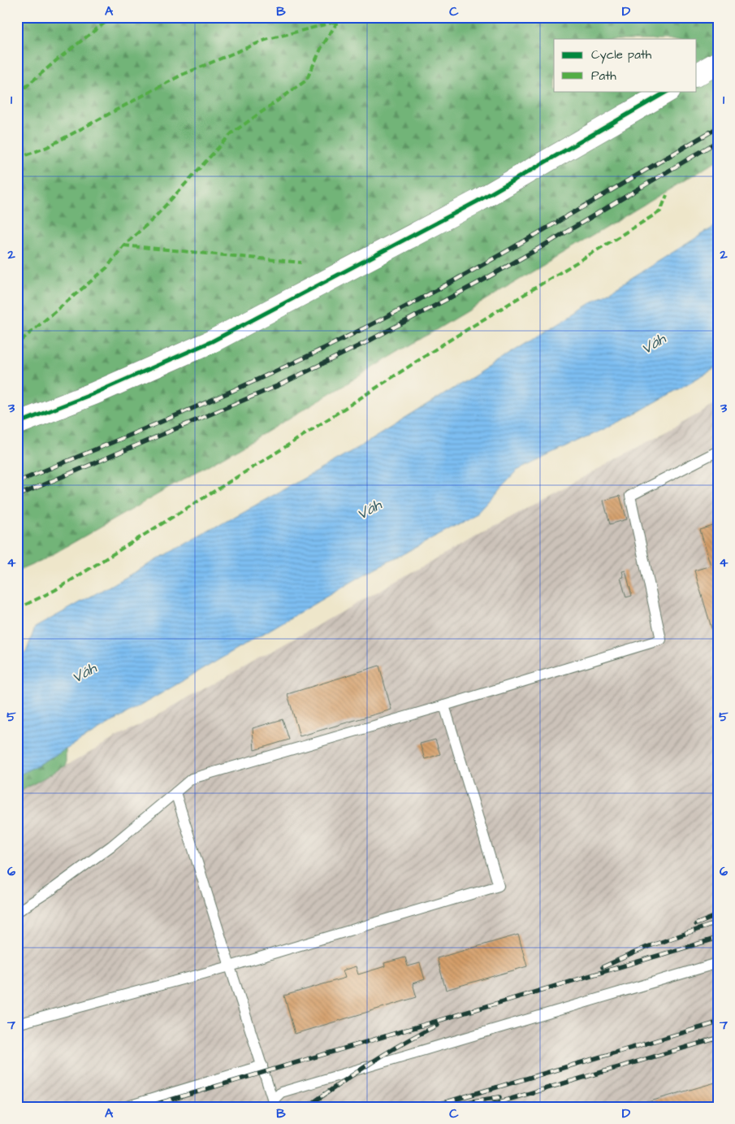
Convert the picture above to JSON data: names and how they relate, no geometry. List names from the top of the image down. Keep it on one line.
{"water":["Váh"],"legend":["Cycle path","Path"],"grid":{"columns":["A","B","C","D"],"rows":["1","2","3","4","5","6","7"]}}
